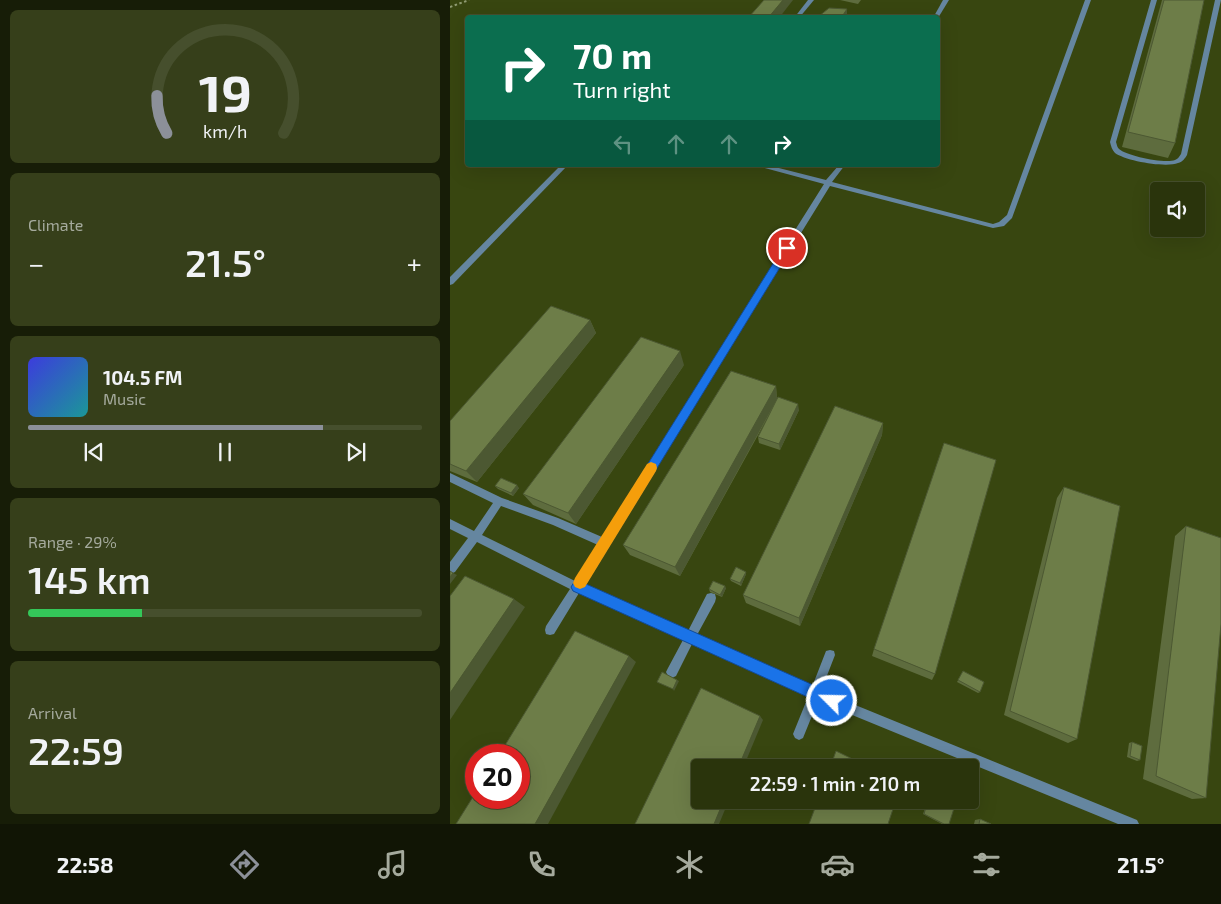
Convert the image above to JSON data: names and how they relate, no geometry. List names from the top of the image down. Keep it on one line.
{"page":{"turn":["70 m","Turn right"],"tile":["Climate",["Range · 29%","145 km"],["Arrival","22:59"]],"heat":["−","21.5°","+"],"song":["104.5 FM","Music"],"limit":"20","trip":"22:59 · 1 min · 210 m","tabs":["22:58","21.5°"],"gauge":["19","km/h"]}}
